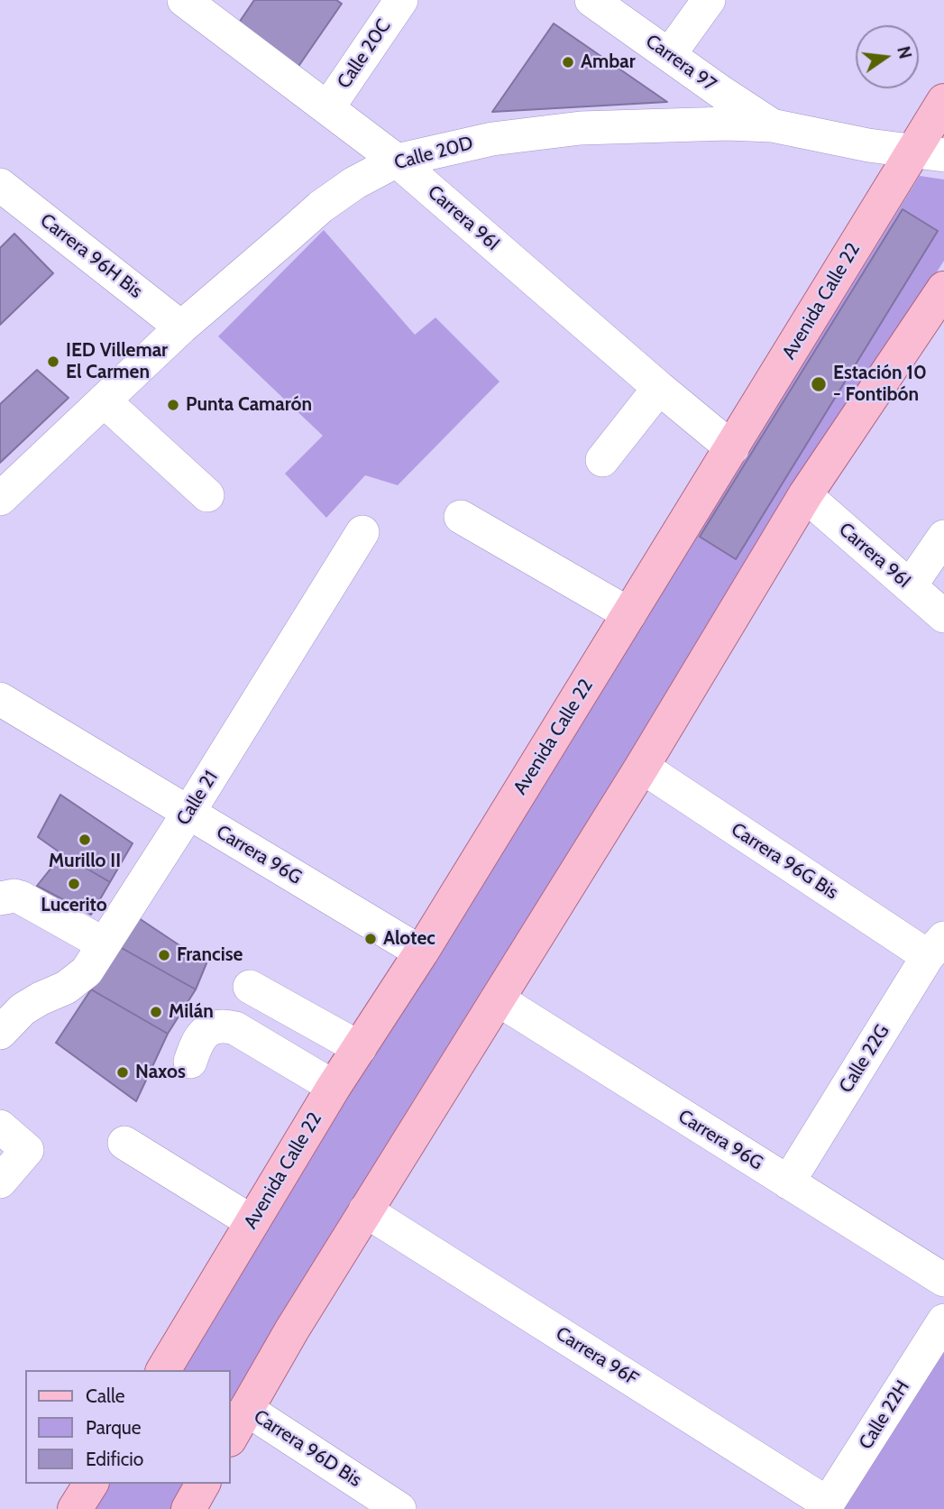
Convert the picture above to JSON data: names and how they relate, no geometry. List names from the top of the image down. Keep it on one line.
{"streets":{"main road":["Avenida Calle 22"],"street":["Calle 20C","Carrera 97","Calle 20D","Carrera 96I","Carrera 96H Bis","Calle 21","Carrera 96G","Carrera 96G Bis","Calle 22G","Carrera 96F","Calle 22H","Carrera 96D Bis"]},"crossings":[["Calle 20C","Carrera 96I"],["Carrera 97","Calle 20D"],["Calle 20D","Carrera 96I"],["Calle 20D","Carrera 96H Bis"],["Calle 20D","Avenida Calle 22"],["Carrera 96I","Avenida Calle 22"],["Avenida Calle 22","Carrera 96G"],["Calle 21","Carrera 96G"],["Carrera 96G","Calle 22G"],["Carrera 96G Bis","Calle 22G"],["Carrera 96F","Calle 22H"]],"places":["Ambar","IED Villemar El Carmen","Estación 10 - Fontibón","Punta Camarón","Murillo II","Lucerito","Alotec","Francise","Milán","Naxos"],"legend":["Calle","Parque","Edificio"],"north":"right"}
